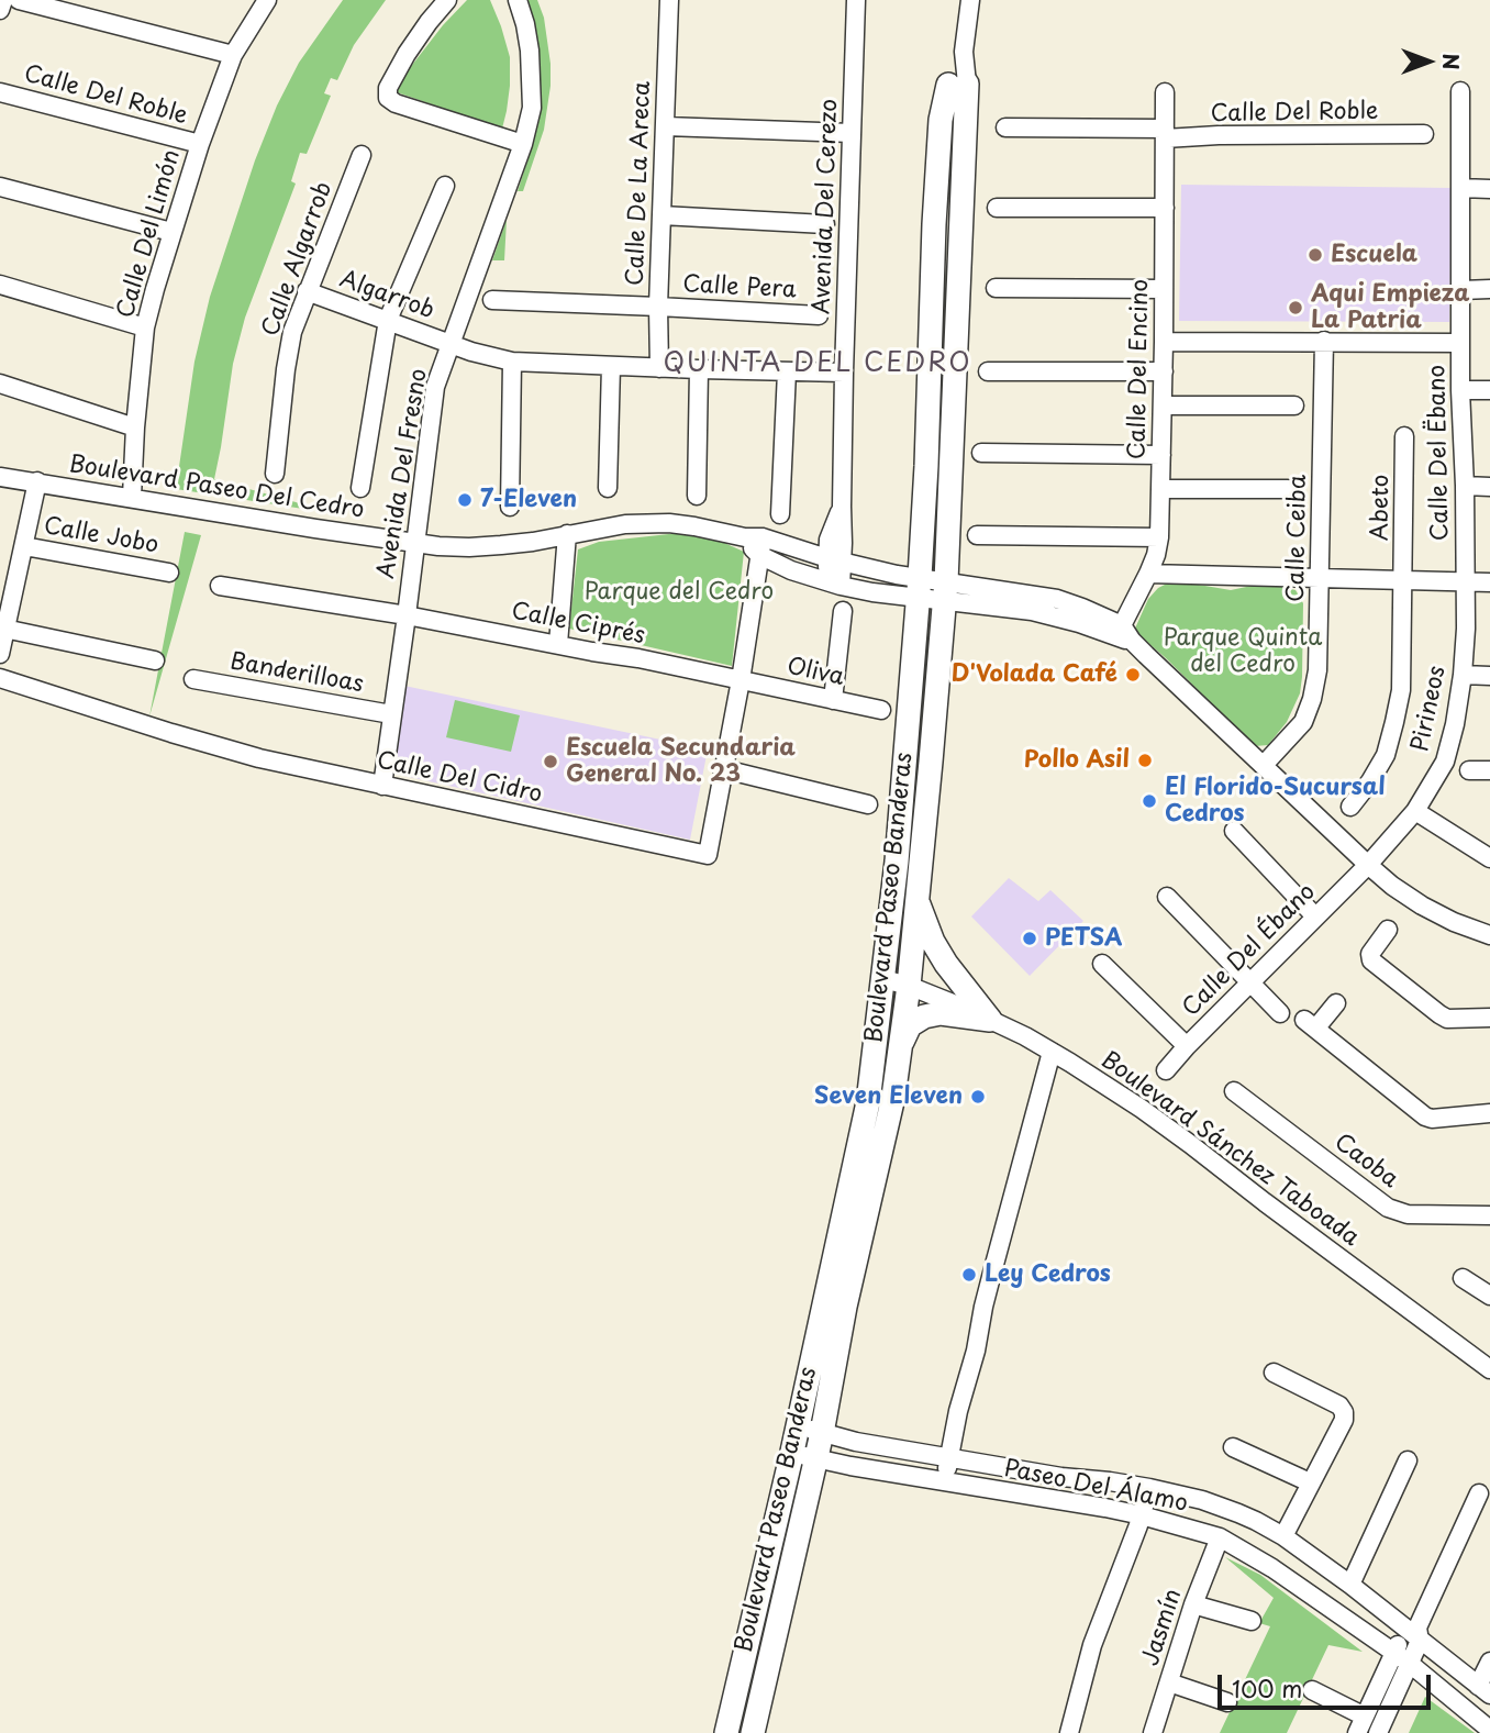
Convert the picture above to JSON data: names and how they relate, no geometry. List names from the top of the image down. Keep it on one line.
{"streets":{"main road":["Boulevard Paseo Banderas"],"street":["Calle Del Roble","Calle De La Areca","Avenida Del Cerezo","Calle Del Limón","Calle Algarrob","Calle Pera","Algarrob","Calle Del Encino","Calle Del Ëbano","Avenida Del Fresno","Boulevard Paseo Del Cedro","Abeto","Calle Jobo","Calle Ceiba","Calle Ciprés","Oliva","Banderilloas","Pirineos","Calle Del Cidro","Calle Del Ébano","Boulevard Sánchez Taboada","Caoba","Paseo Del Álamo","Jasmín"]},"crossings":[["Calle Del Roble","Calle Del Limón"],["Calle Del Roble","Calle Del Encino"],["Calle De La Areca","Calle Pera"],["Calle De La Areca","Algarrob"],["Avenida Del Cerezo","Algarrob"],["Calle Del Limón","Boulevard Paseo Del Cedro"],["Calle Algarrob","Algarrob"],["Algarrob","Avenida Del Fresno"],["Calle Del Ëbano","Pirineos"],["Avenida Del Fresno","Boulevard Paseo Del Cedro"],["Avenida Del Fresno","Calle Ciprés"],["Avenida Del Fresno","Banderilloas"],["Avenida Del Fresno","Calle Del Cidro"],["Boulevard Paseo Del Cedro","Calle Del Cidro"],["Calle Ciprés","Oliva"],["Calle Ciprés","Calle Del Cidro"],["Oliva","Calle Del Cidro"],["Pirineos","Calle Del Ébano"],["Boulevard Paseo Banderas","Boulevard Sánchez Taboada"],["Boulevard Paseo Banderas","Paseo Del Álamo"],["Paseo Del Álamo","Jasmín"]],"districts":["QUINTA DEL CEDRO"],"parks":["Parque del Cedro","Parque Quinta del Cedro"],"places":["Escuela","Aqui Empieza La Patria","7-Eleven","D'Volada Café","Pollo Asil","Escuela Secundaria General No. 23","El Florido-Sucursal Cedros","PETSA","Seven Eleven","Ley Cedros"],"scale_bar":"100 m","north":"right"}
